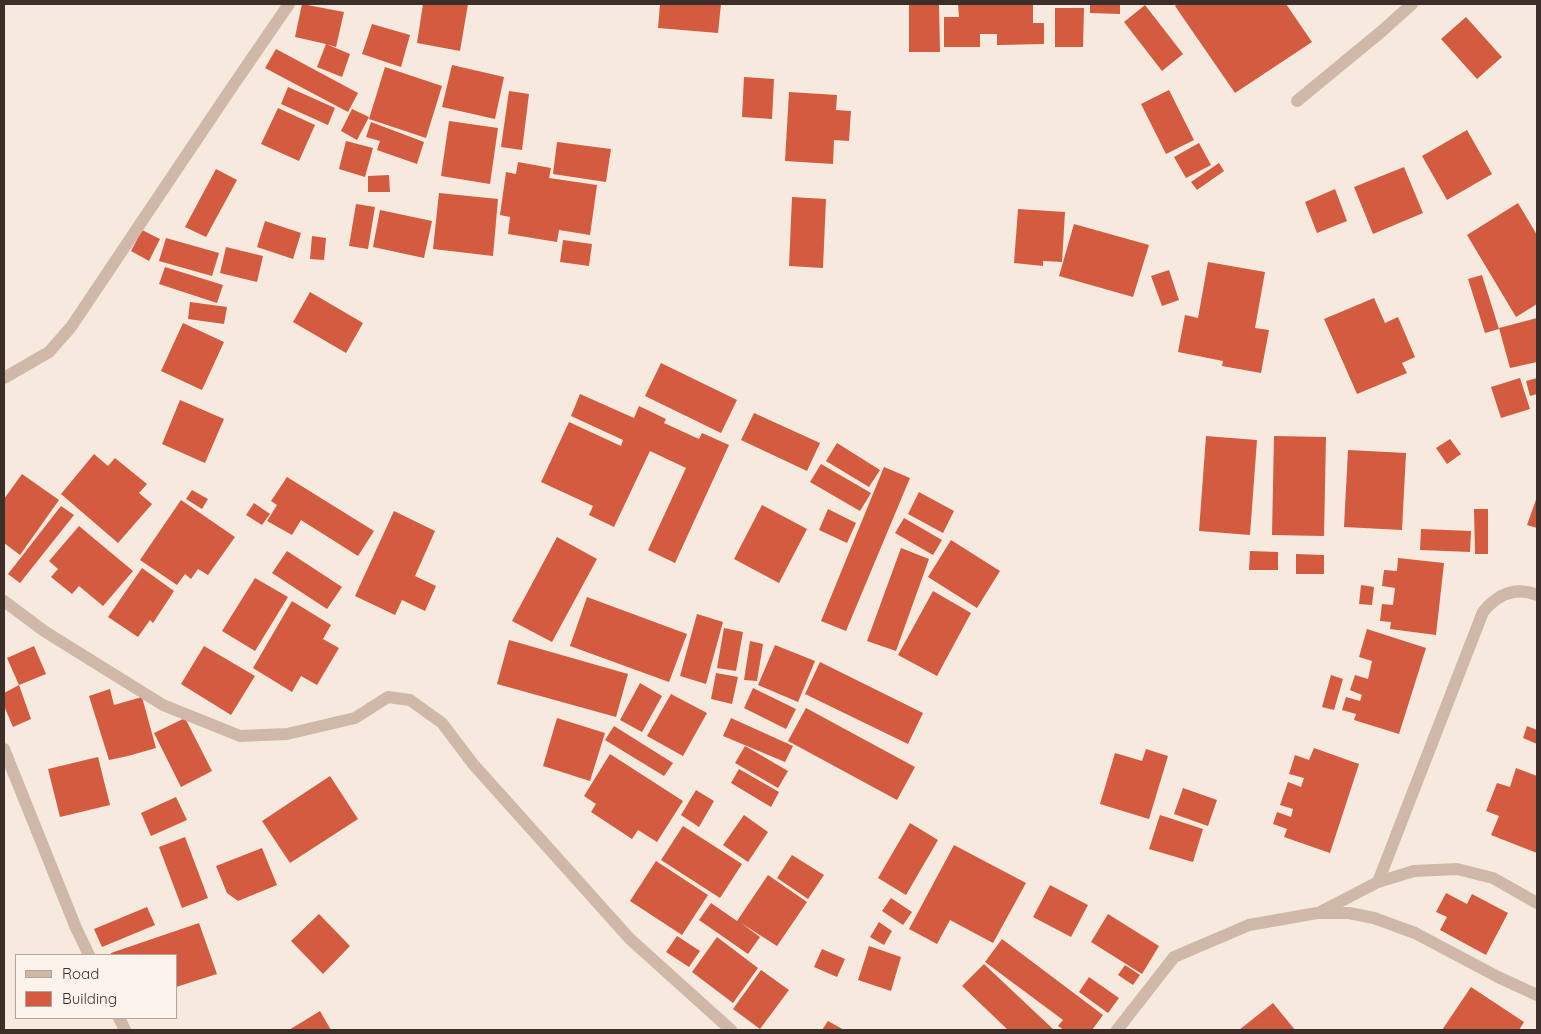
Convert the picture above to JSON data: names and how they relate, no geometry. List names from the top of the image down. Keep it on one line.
{"legend":["Road","Building"]}
